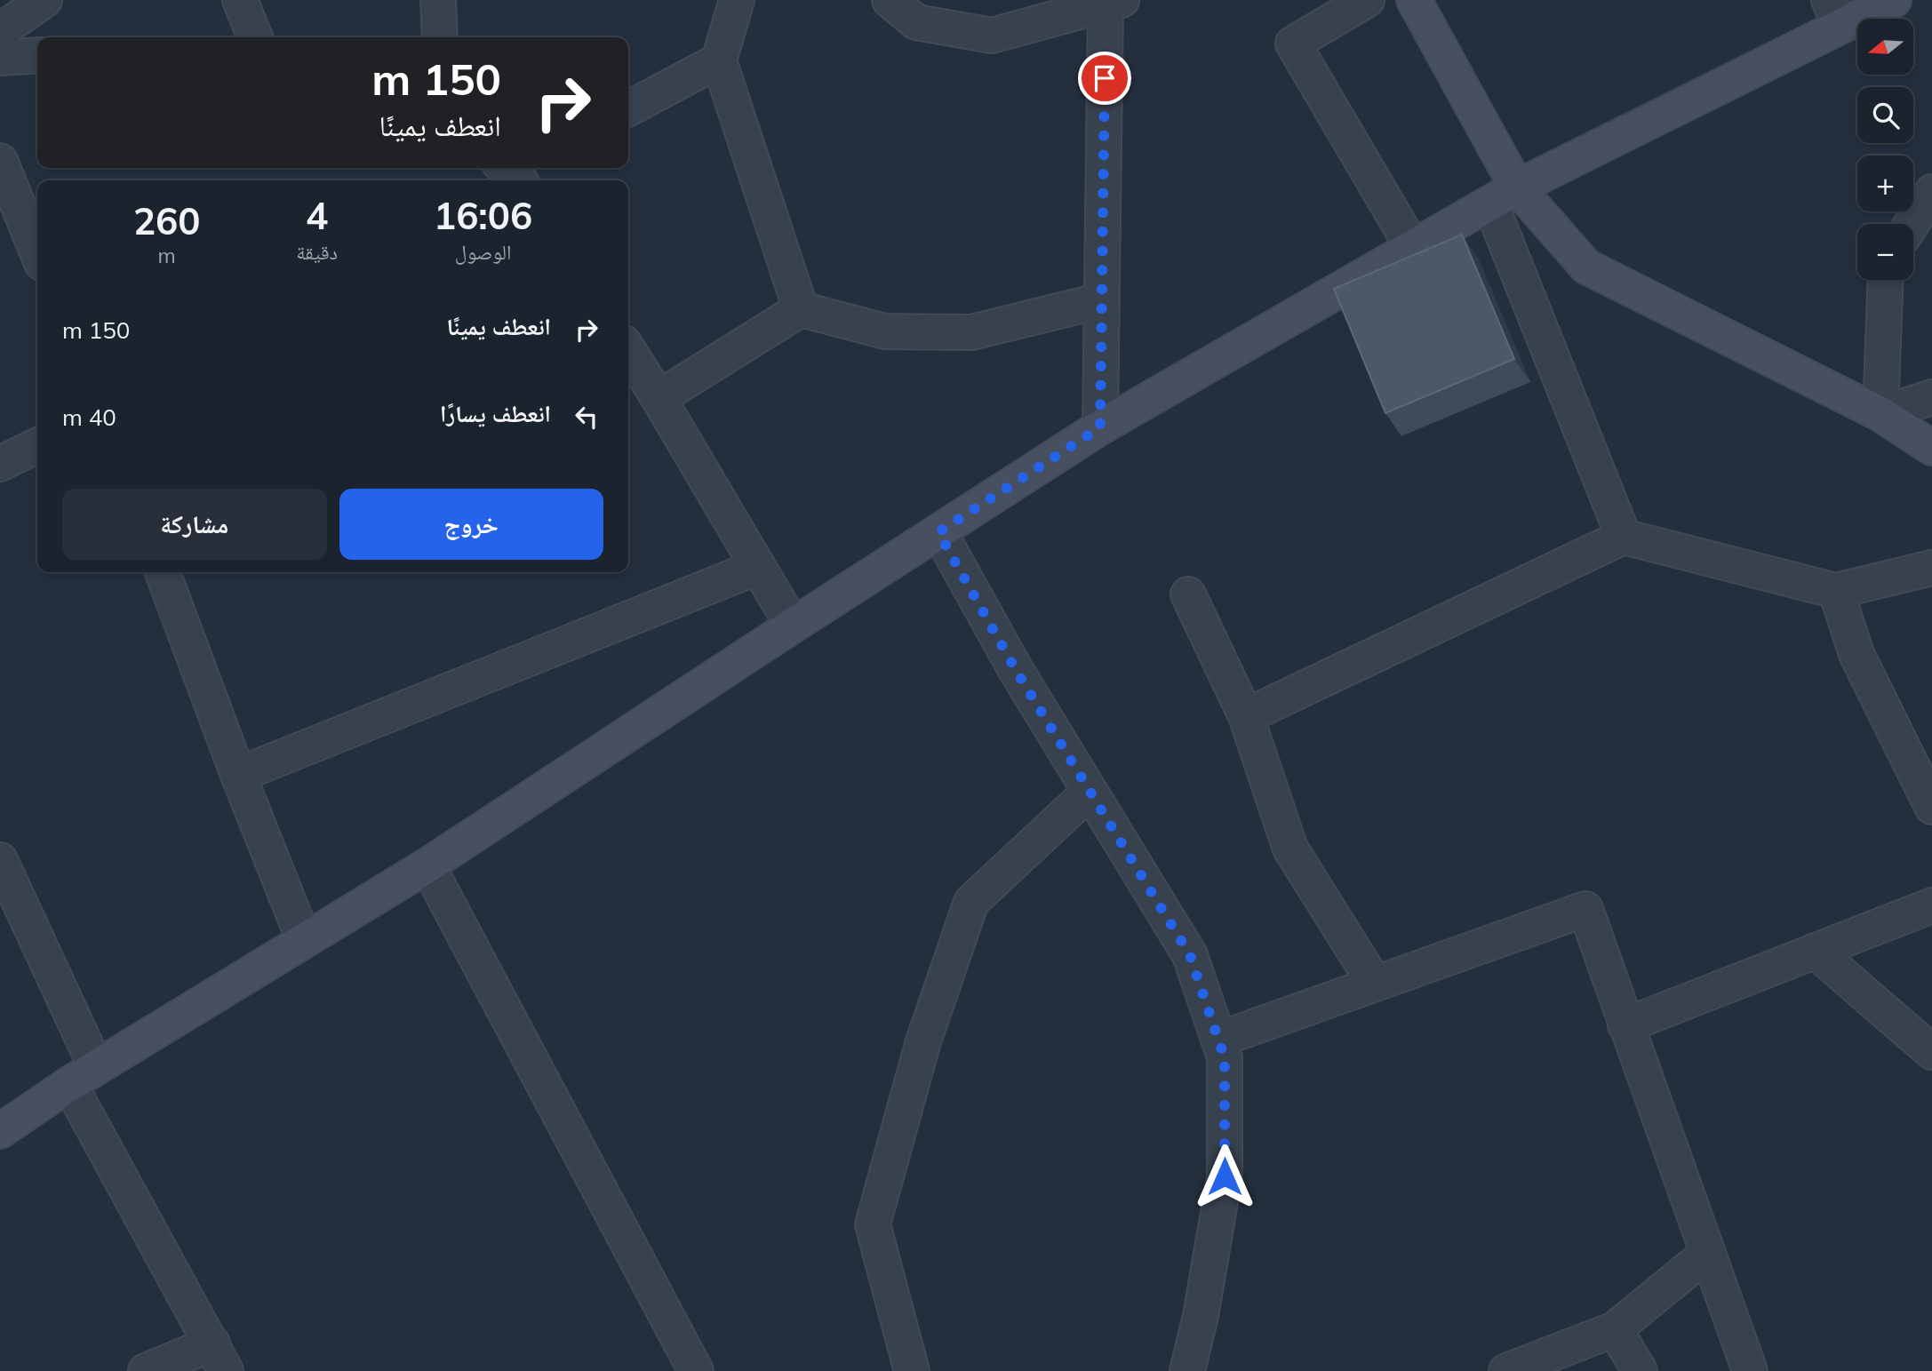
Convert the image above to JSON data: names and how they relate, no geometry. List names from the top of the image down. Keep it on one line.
{"north":"left","page":{"map_buttons":["+","−"],"turn":["150 m","انعطف يمينًا"],"eta":["16:06","الوصول","4","دقيقة","260","m"],"list":[{"name":"انعطف يمينًا","value":"150 m"},{"name":"انعطف يسارًا","value":"40 m"}],"buttons":["خروج","مشاركة"]}}
